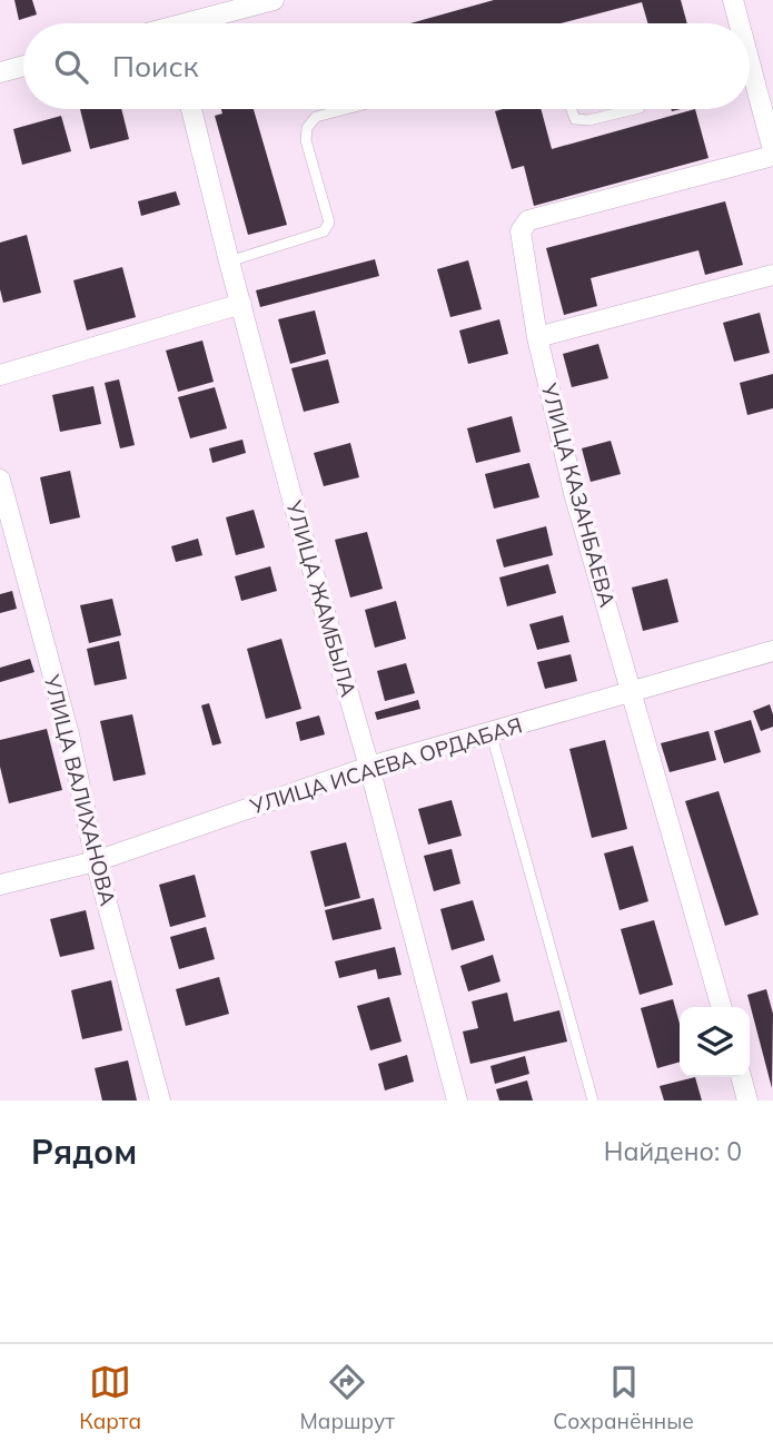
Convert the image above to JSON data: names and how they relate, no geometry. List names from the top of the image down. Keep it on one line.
{"streets":{"street":["УЛИЦА КАЗАНБАЕВА","УЛИЦА ЖАМБЫЛА","УЛИЦА ИСАЕВА ОРДАБАЯ","УЛИЦА ВАЛИХАНОВА"]},"crossings":[["УЛИЦА КАЗАНБАЕВА","УЛИЦА ИСАЕВА ОРДАБАЯ"],["УЛИЦА ЖАМБЫЛА","УЛИЦА ИСАЕВА ОРДАБАЯ"],["УЛИЦА ИСАЕВА ОРДАБАЯ","УЛИЦА ВАЛИХАНОВА"]],"page":{"search":"Поиск","heading":["Рядом","Найдено: 0"],"nav":["Карта","Маршрут","Сохранённые"]}}
